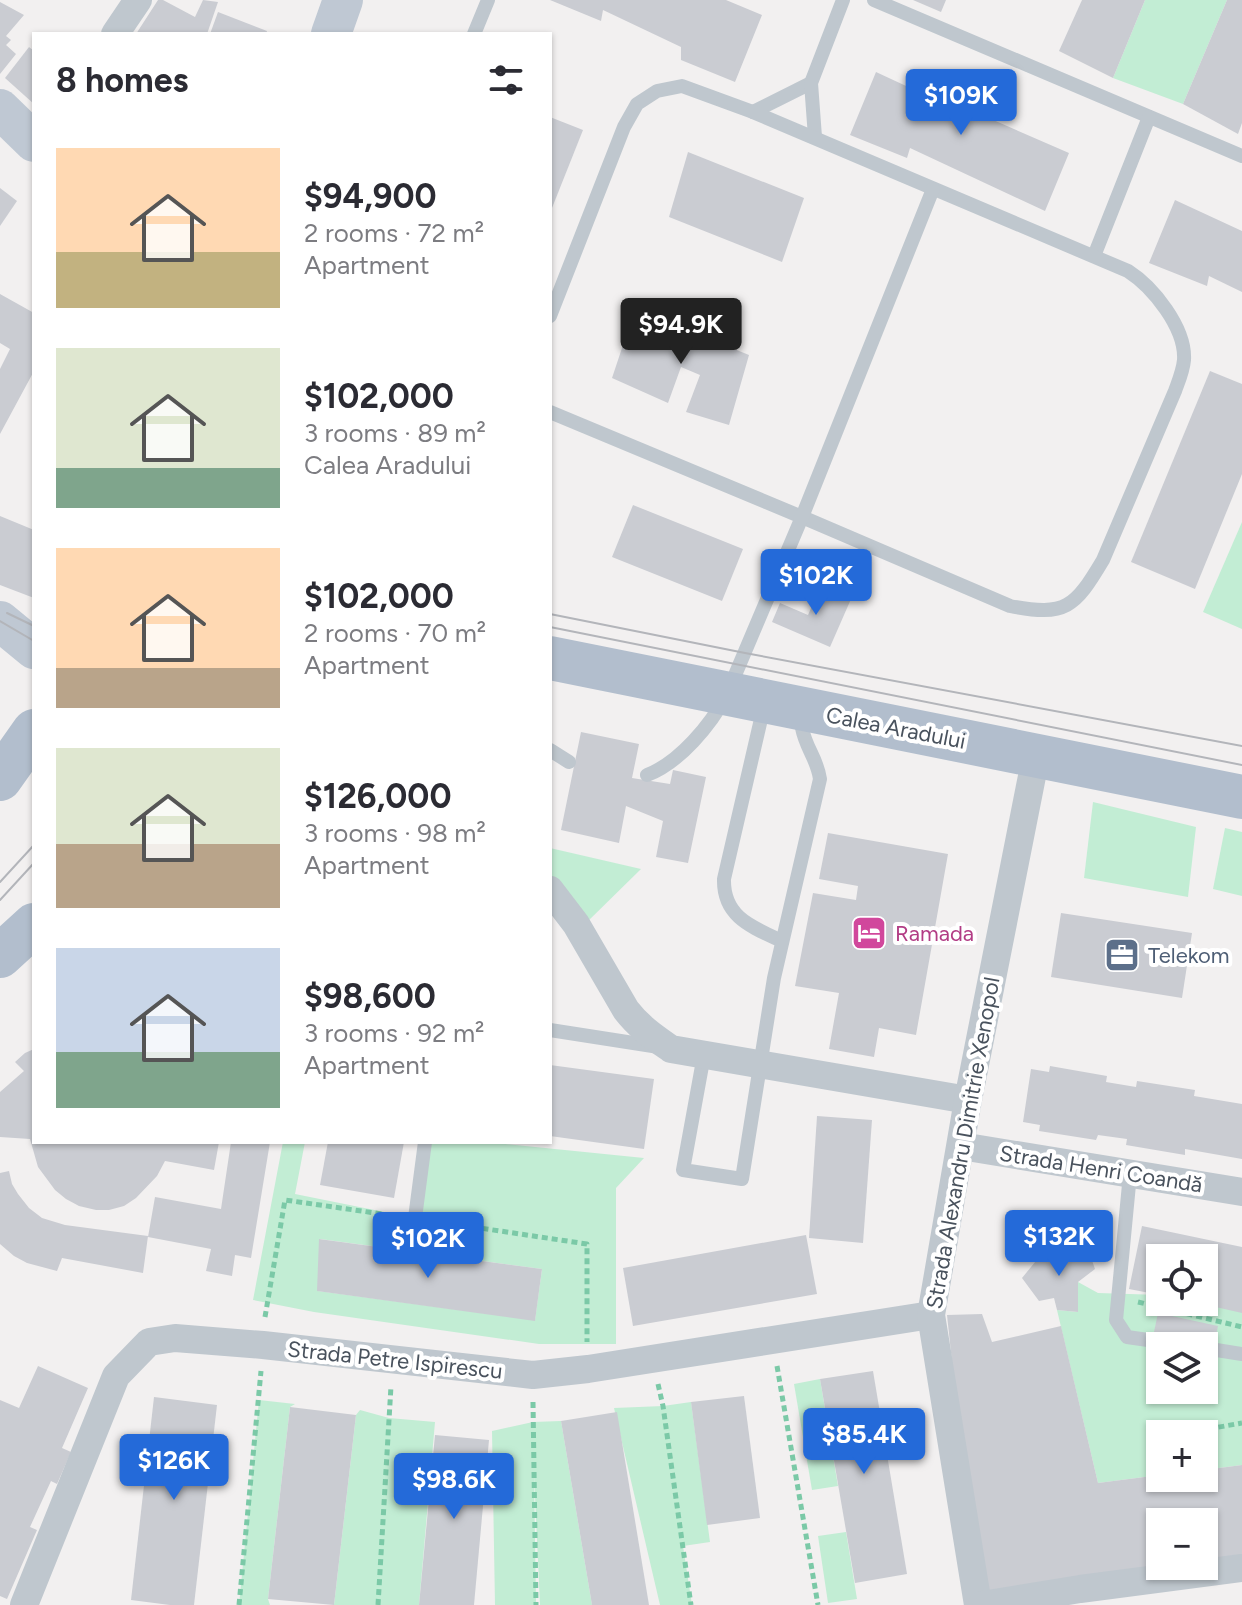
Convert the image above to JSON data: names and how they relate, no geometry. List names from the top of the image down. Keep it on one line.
{"streets":{"main road":["Calea Aradului"],"street":["Strada Alexandru Dimitrie Xenopol","Strada Henri Coandă","Strada Petre Ispirescu"]},"crossings":[["Calea Aradului","Strada Alexandru Dimitrie Xenopol"],["Strada Alexandru Dimitrie Xenopol","Strada Henri Coandă"],["Strada Alexandru Dimitrie Xenopol","Strada Petre Ispirescu"]],"places":{"hotel":["Ramada"],"office":["Telekom"]},"page":{"heading":"8 homes","price":["$109K","$94.9K","$102K","$132K","$102K","$85.4K","$126K","$98.6K"],"list":[{"name":"$94,900","note":"2 rooms · 72 m² · Apartment"},{"name":"$102,000","note":"3 rooms · 89 m² · Calea Aradului"},{"name":"$102,000","note":"2 rooms · 70 m² · Apartment"},{"name":"$126,000","note":"3 rooms · 98 m² · Apartment"},{"name":"$98,600","note":"3 rooms · 92 m² · Apartment"}],"map_buttons":["+","−"]}}
